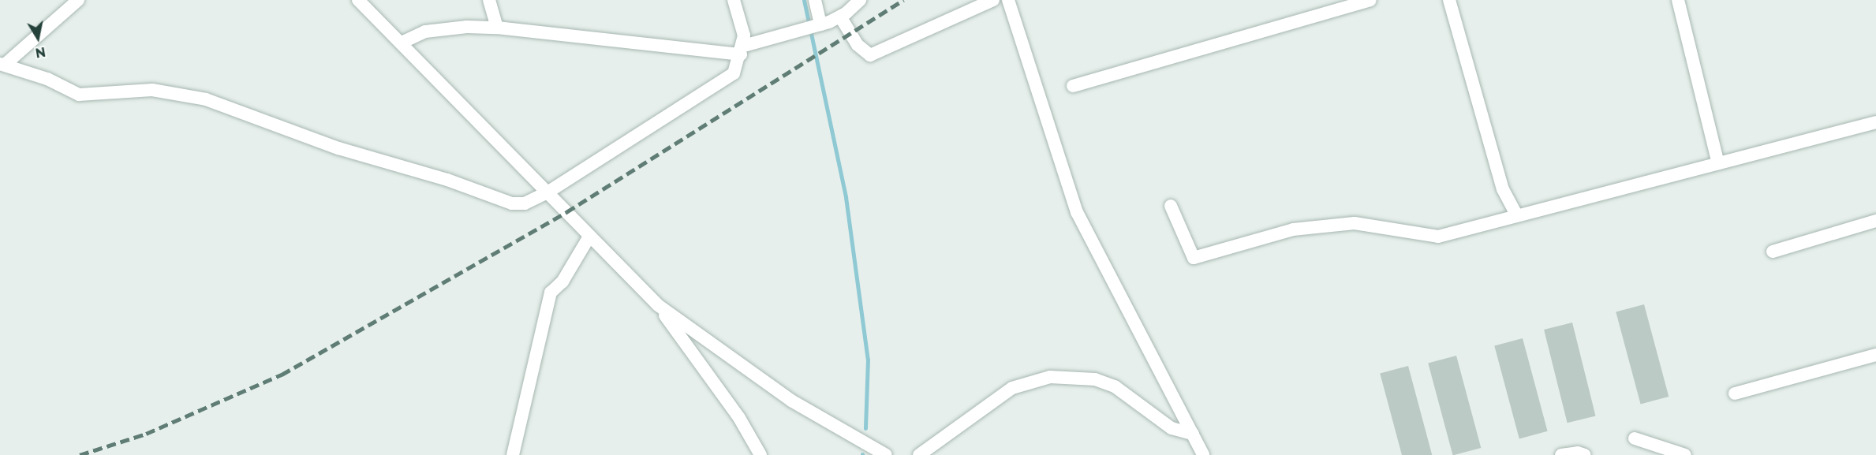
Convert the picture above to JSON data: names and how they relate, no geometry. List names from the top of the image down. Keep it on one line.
{"north":"bottom"}
